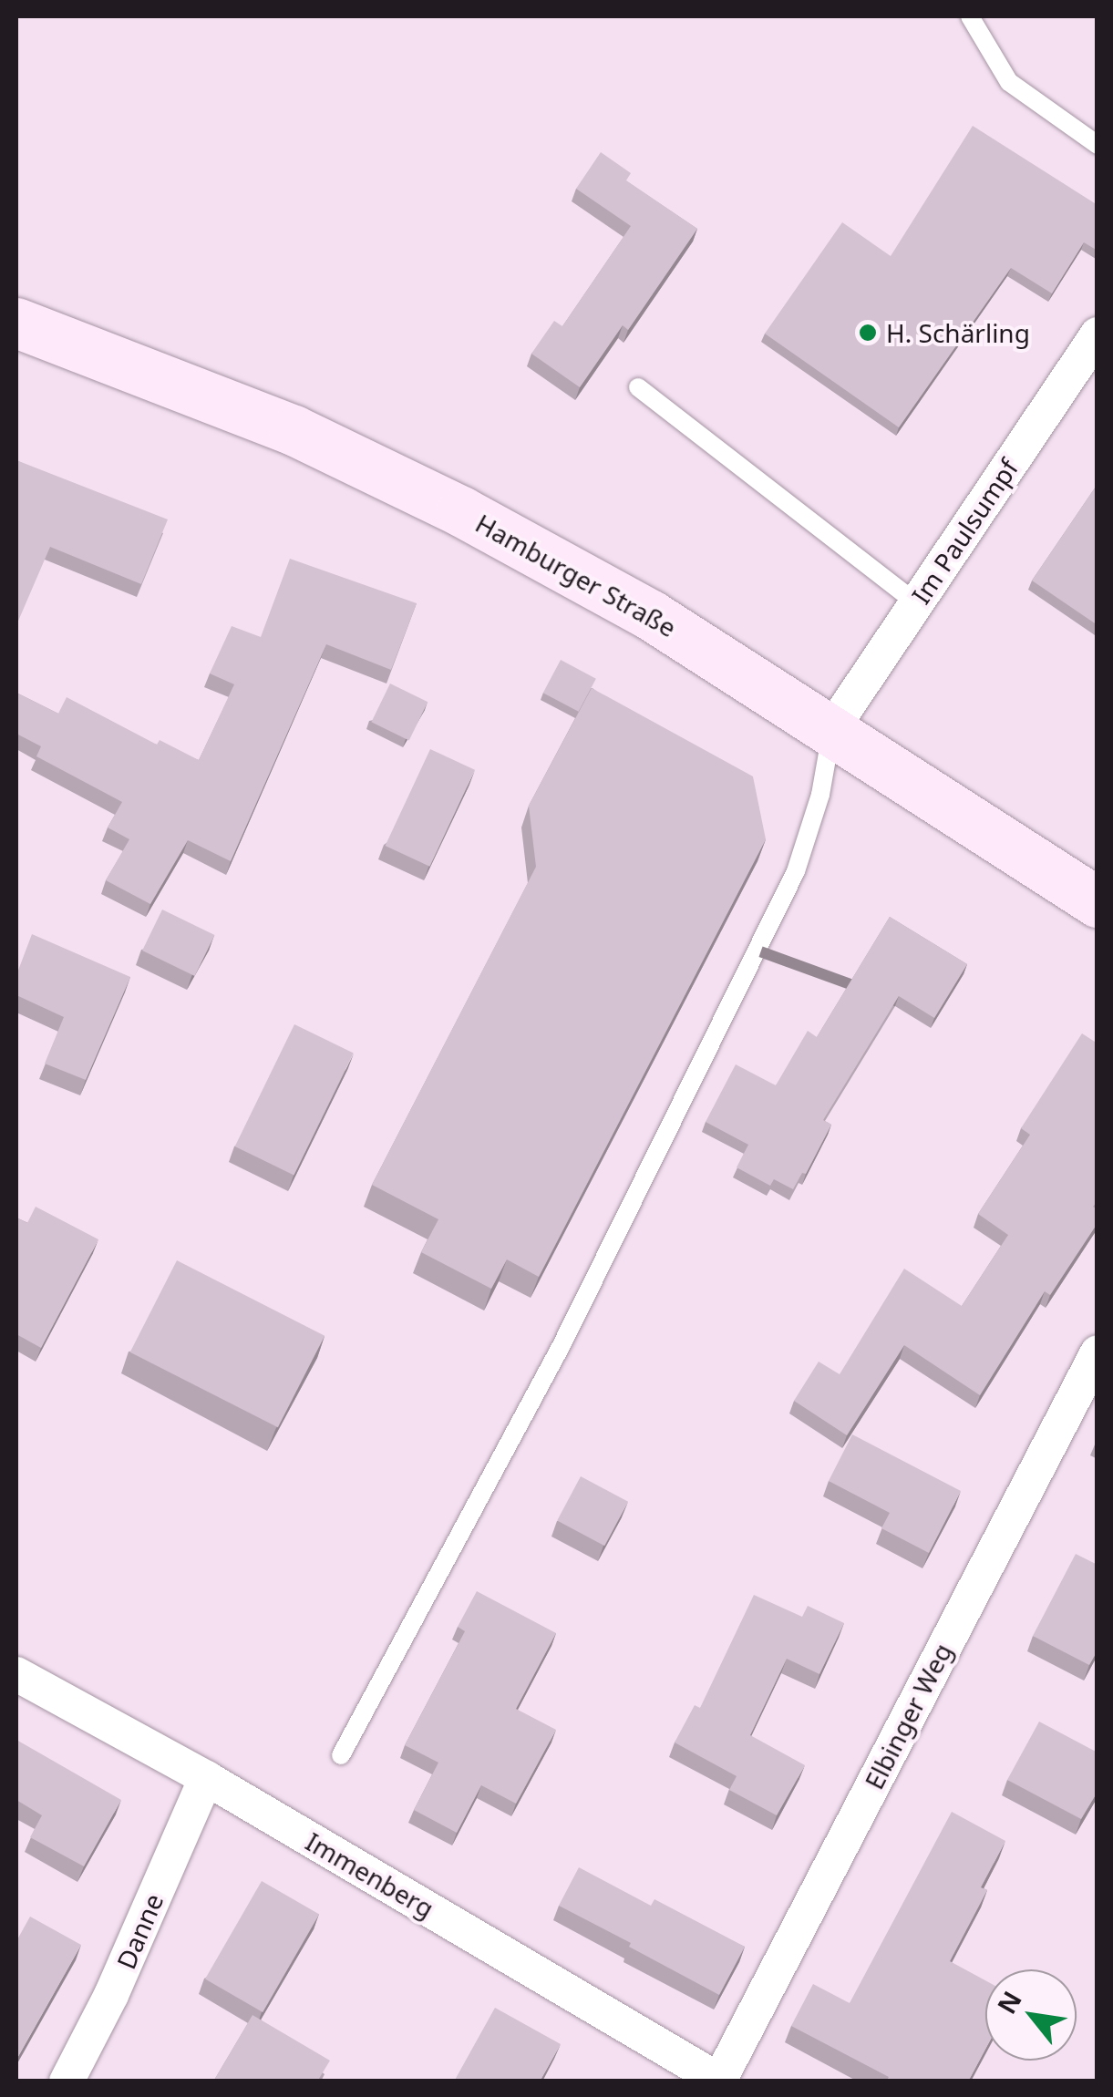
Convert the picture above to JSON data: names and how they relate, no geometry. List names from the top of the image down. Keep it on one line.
{"streets":{"street":["Im Paulsumpf","Hamburger Straße","Elbinger Weg","Immenberg","Danne"]},"crossings":[["Im Paulsumpf","Hamburger Straße"],["Elbinger Weg","Immenberg"],["Immenberg","Danne"]],"places":["H. Schärling"],"north":"top left"}
